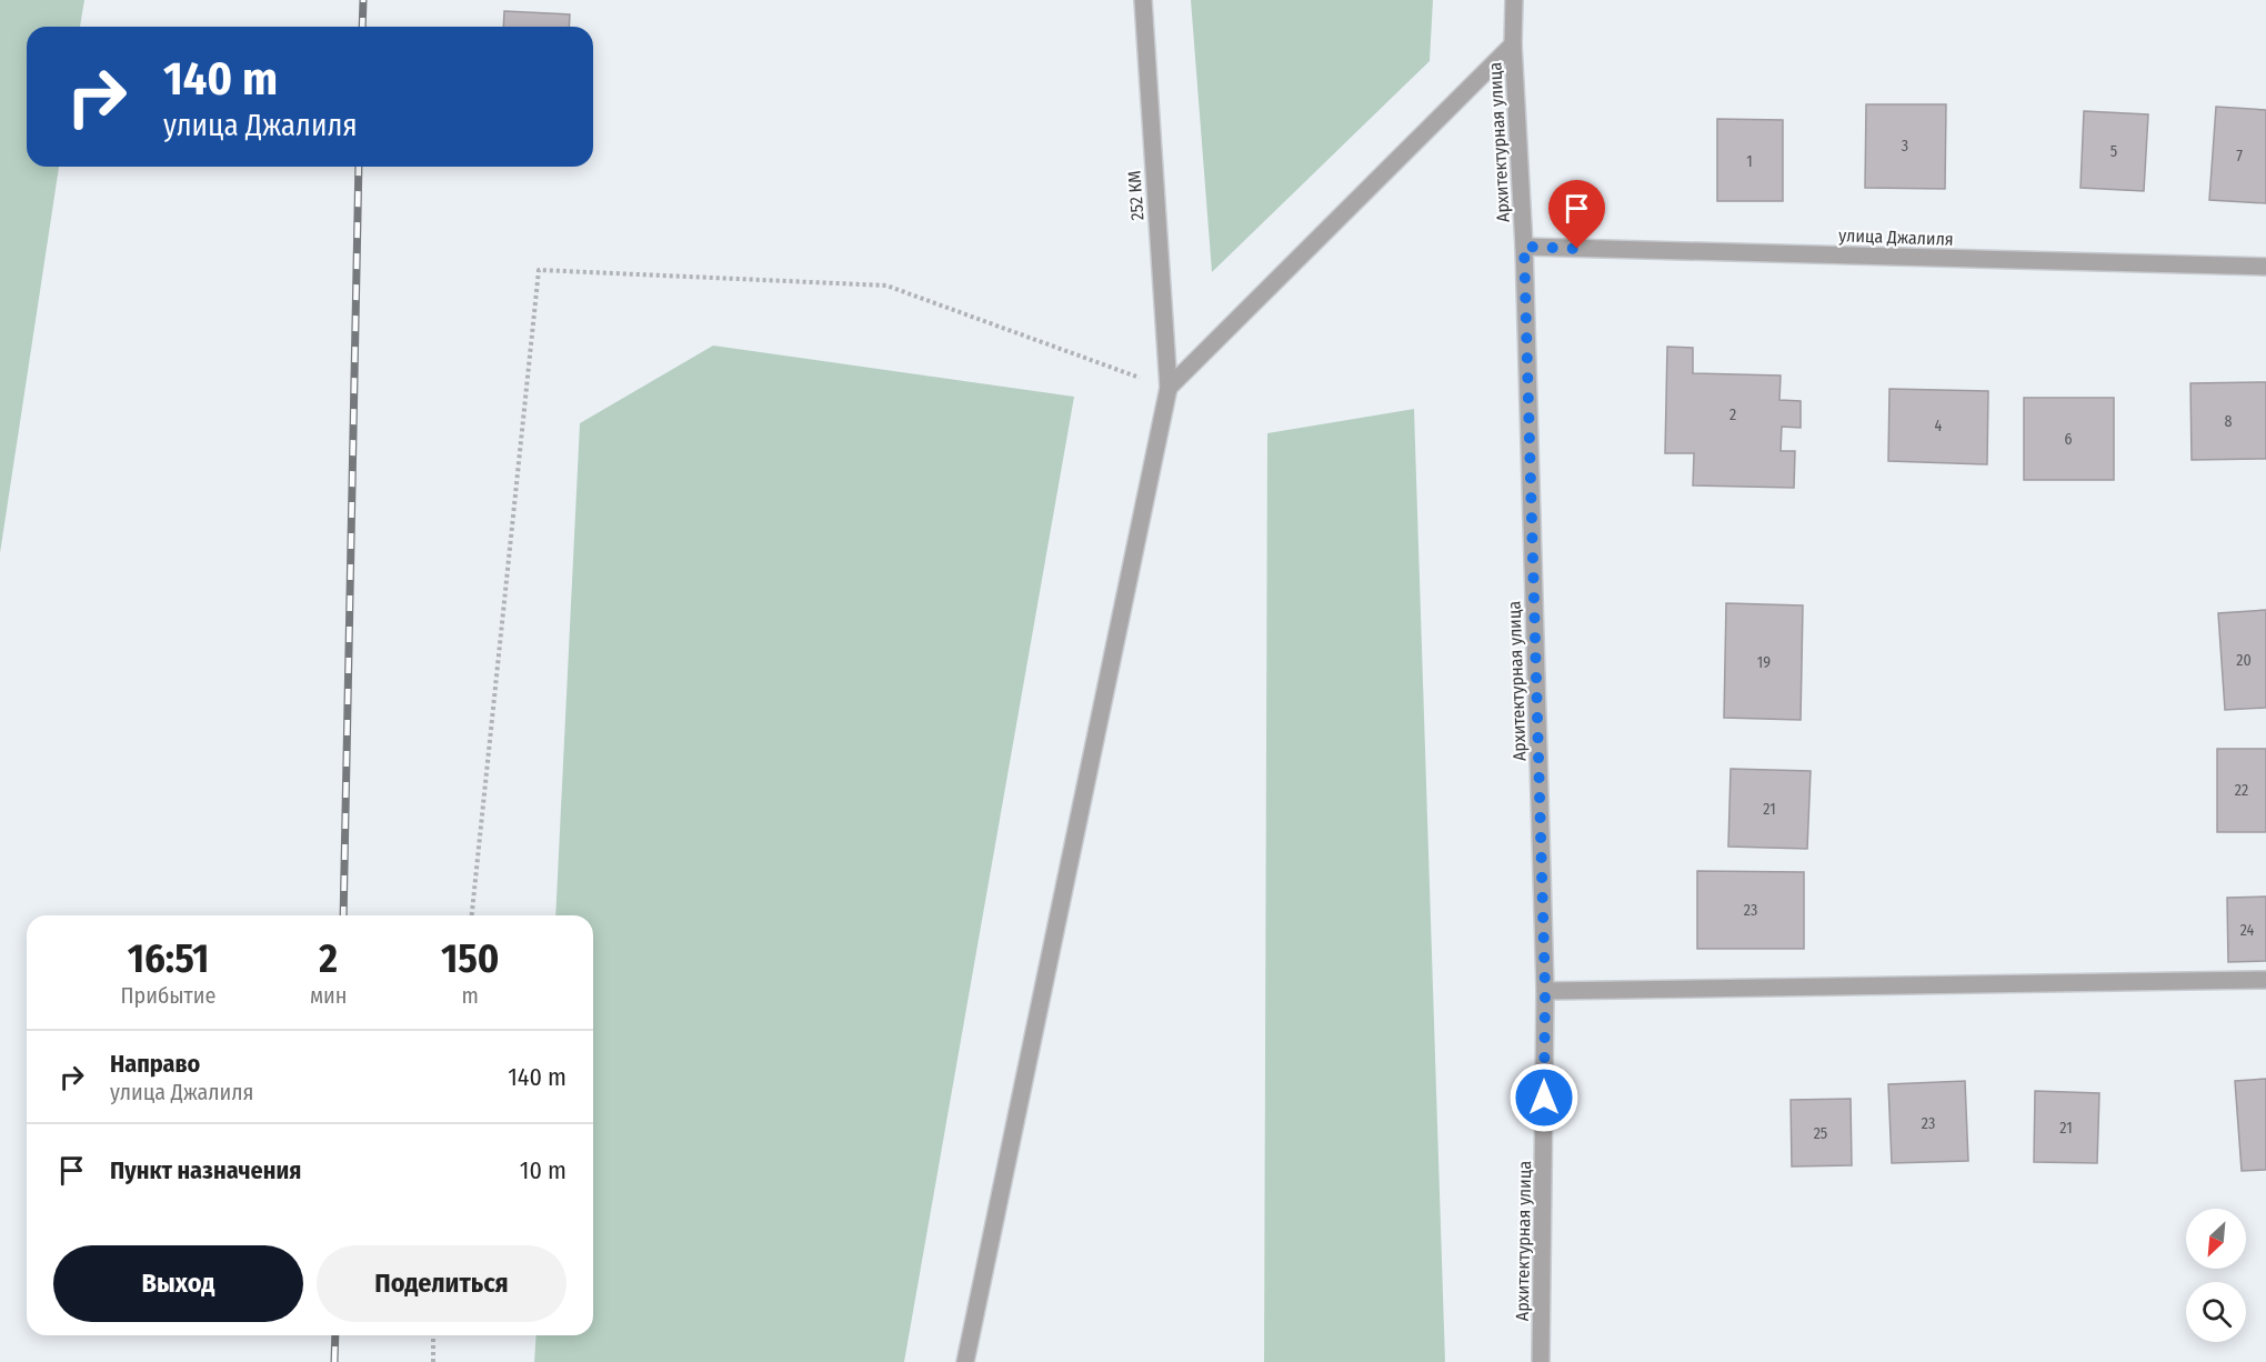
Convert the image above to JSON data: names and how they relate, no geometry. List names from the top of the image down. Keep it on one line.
{"streets":{"street":["Архитектурная улица","252 КМ","улица Джалиля"]},"crossings":[["Архитектурная улица","улица Джалиля"]],"house_numbers":["3","5","7","1","2","8","4","6","20","19","22","21","23","24","23","21","25"],"north":"bottom left","page":{"turn":["140 m","улица Джалиля"],"eta":["16:51","Прибытие","2","мин","150","m"],"list":[{"name":"Направо","note":"улица Джалиля","value":"140 m"},{"name":"Пункт назначения","value":"10 m"}],"buttons":["Выход","Поделиться"]}}
